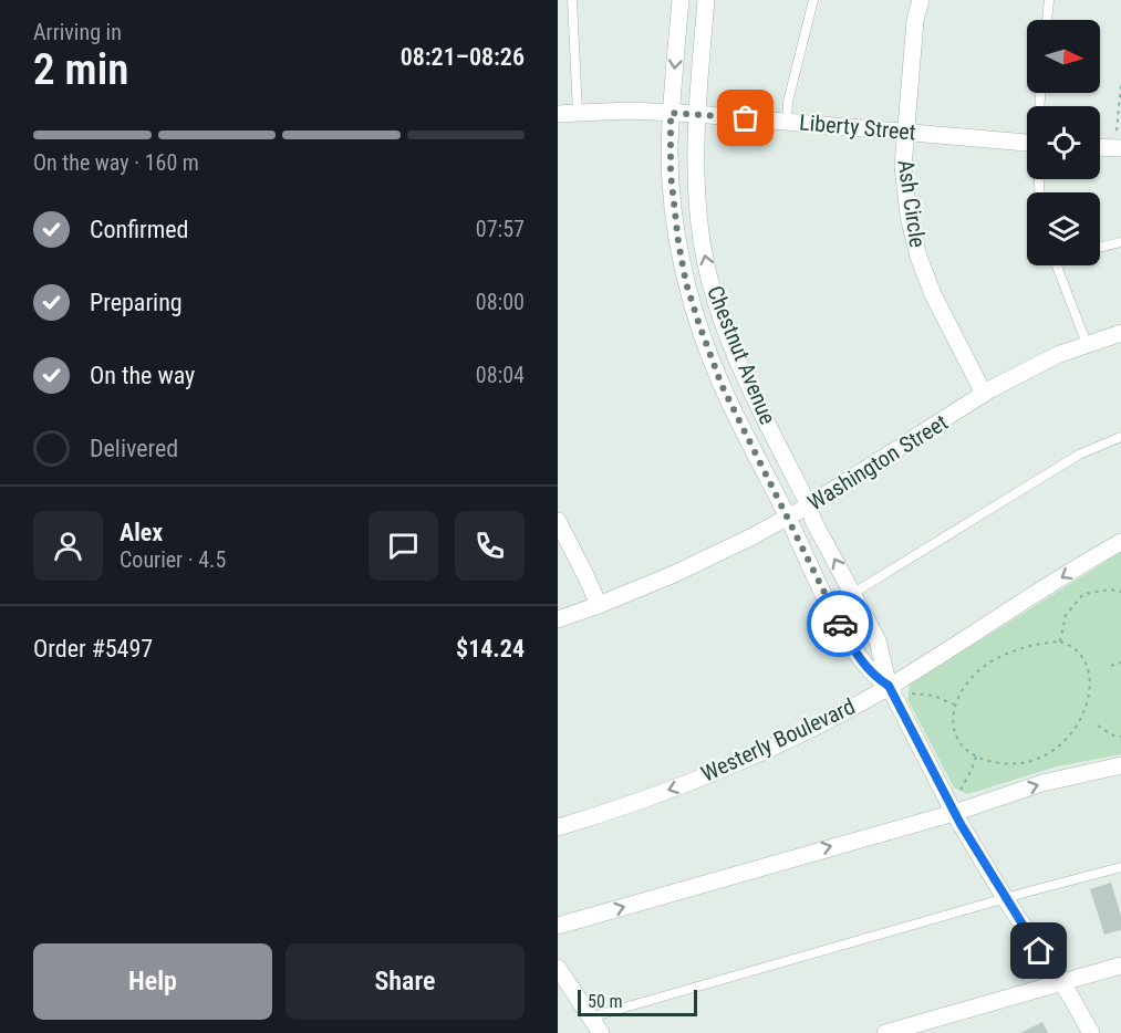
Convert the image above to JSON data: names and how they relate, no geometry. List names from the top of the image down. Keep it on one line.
{"streets":{"street":["Liberty Street","Ash Circle","Chestnut Avenue","Washington Street","Westerly Boulevard"]},"crossings":[["Liberty Street","Ash Circle"],["Liberty Street","Chestnut Avenue"],["Ash Circle","Washington Street"],["Chestnut Avenue","Washington Street"],["Chestnut Avenue","Westerly Boulevard"]],"scale_bar":"50 m","north":"right","page":{"heading":["2 min","Arriving in","08:21–08:26"],"panel":["Alex","Courier · 4.5","Order #5497","$14.24"],"bar":"On the way · 160 m","list":[["Confirmed","07:57"],["Preparing","08:00"],["On the way","08:04"],"Delivered"],"buttons":["Help","Share"],"scale":"50 m"}}
